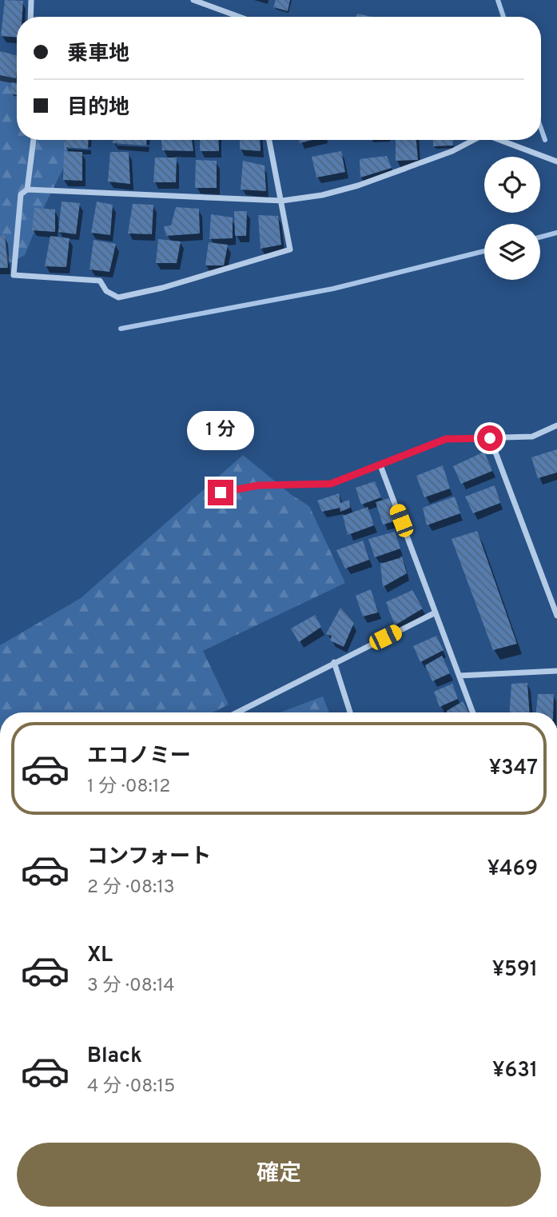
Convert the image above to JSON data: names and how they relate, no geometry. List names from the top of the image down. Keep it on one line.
{"page":{"banner":["乗車地","目的地"],"bubble":"1 分","list":[{"name":"エコノミー","note":"1 分 · 08:12","value":"¥347"},{"name":"コンフォート","note":"2 分 · 08:13","value":"¥469"},{"name":"XL","note":"3 分 · 08:14","value":"¥591"},{"name":"Black","note":"4 分 · 08:15","value":"¥631"}],"buttons":"確定"}}
